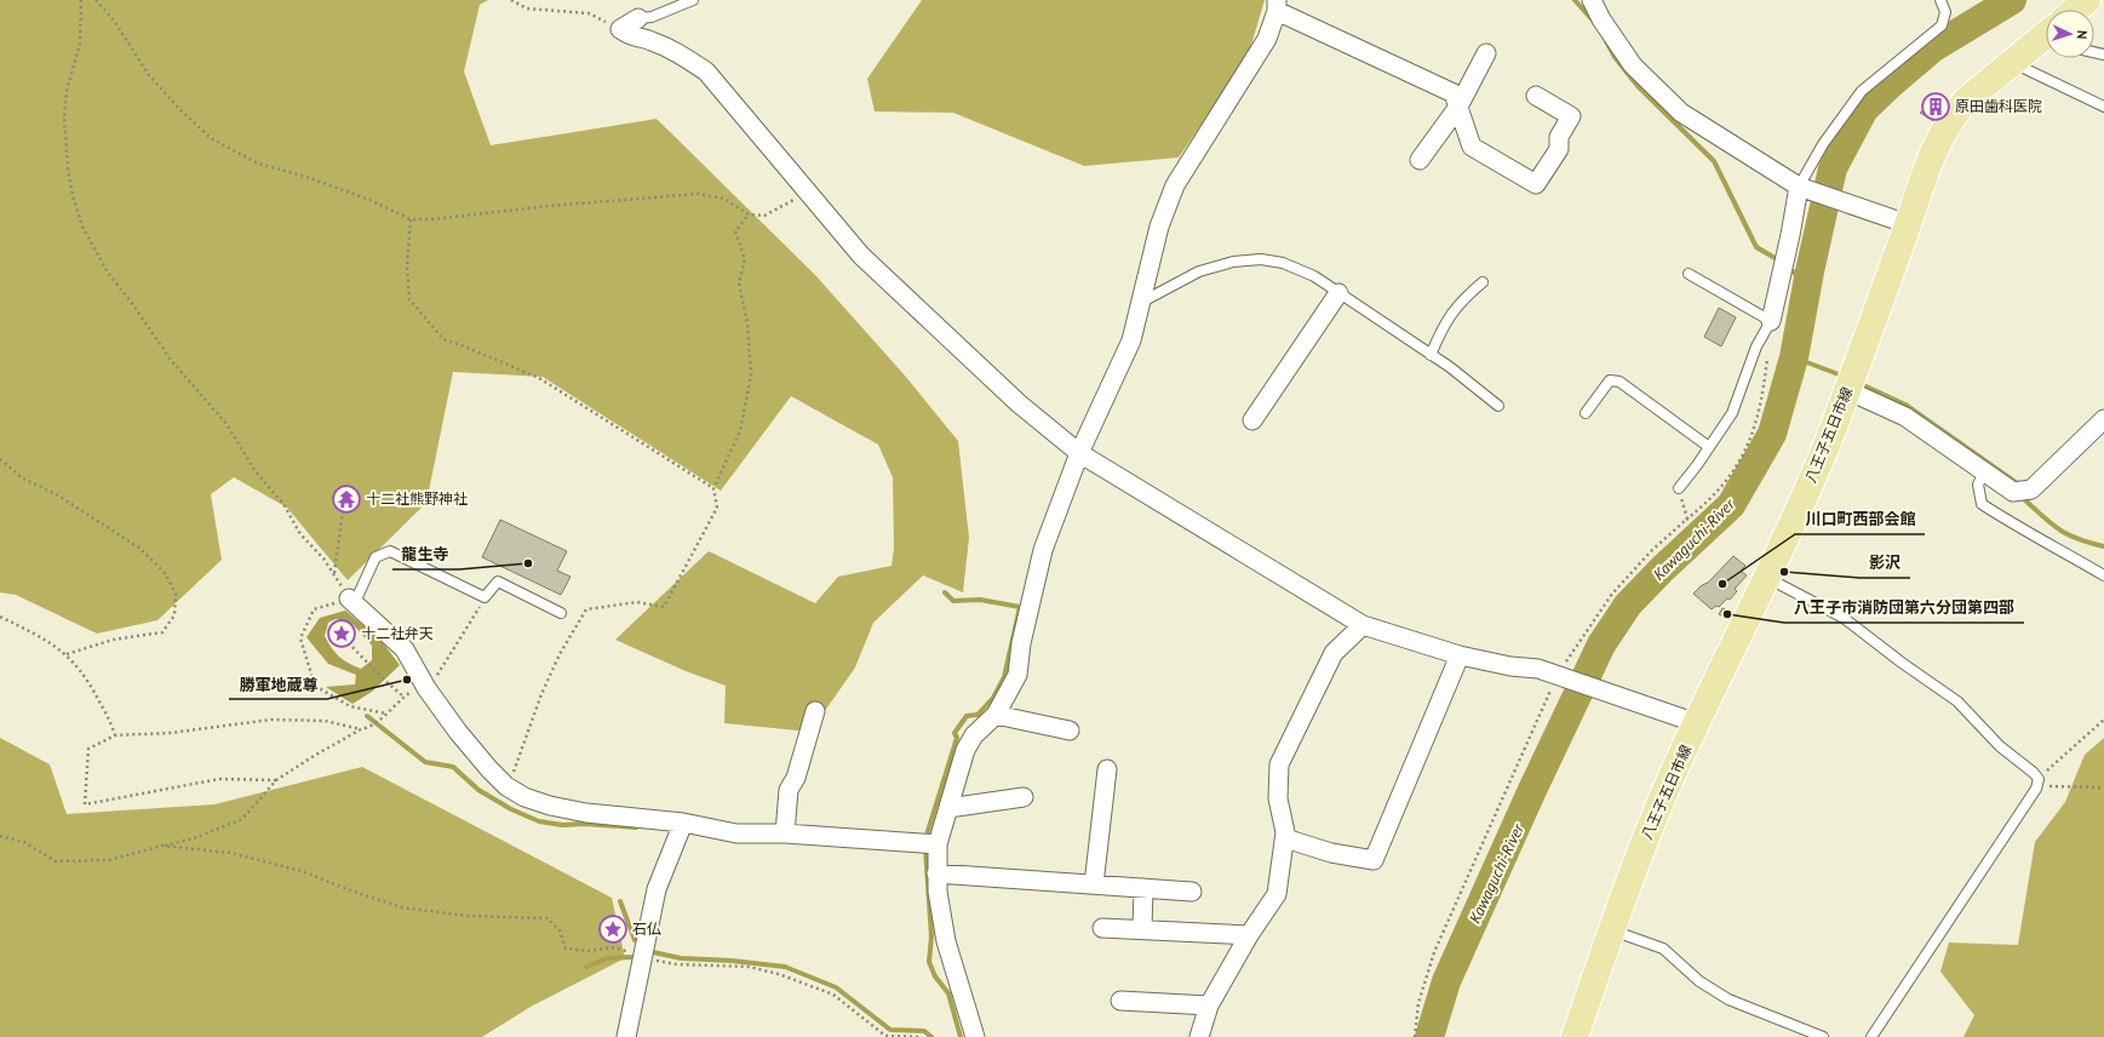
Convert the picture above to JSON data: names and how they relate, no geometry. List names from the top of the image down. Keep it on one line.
{"streets":{"main road":["八王子五日市線"]},"water":["Kawaguchi-River"],"places":{"building":["原田歯科医院"],"temple":["十二社熊野神社"],"other":["龍生寺","影沢","川口町西部会館","八王子市消防団第六分団第四部","勝軍地蔵尊"],"place":["十二社弁天","石仏"]},"north":"right"}
